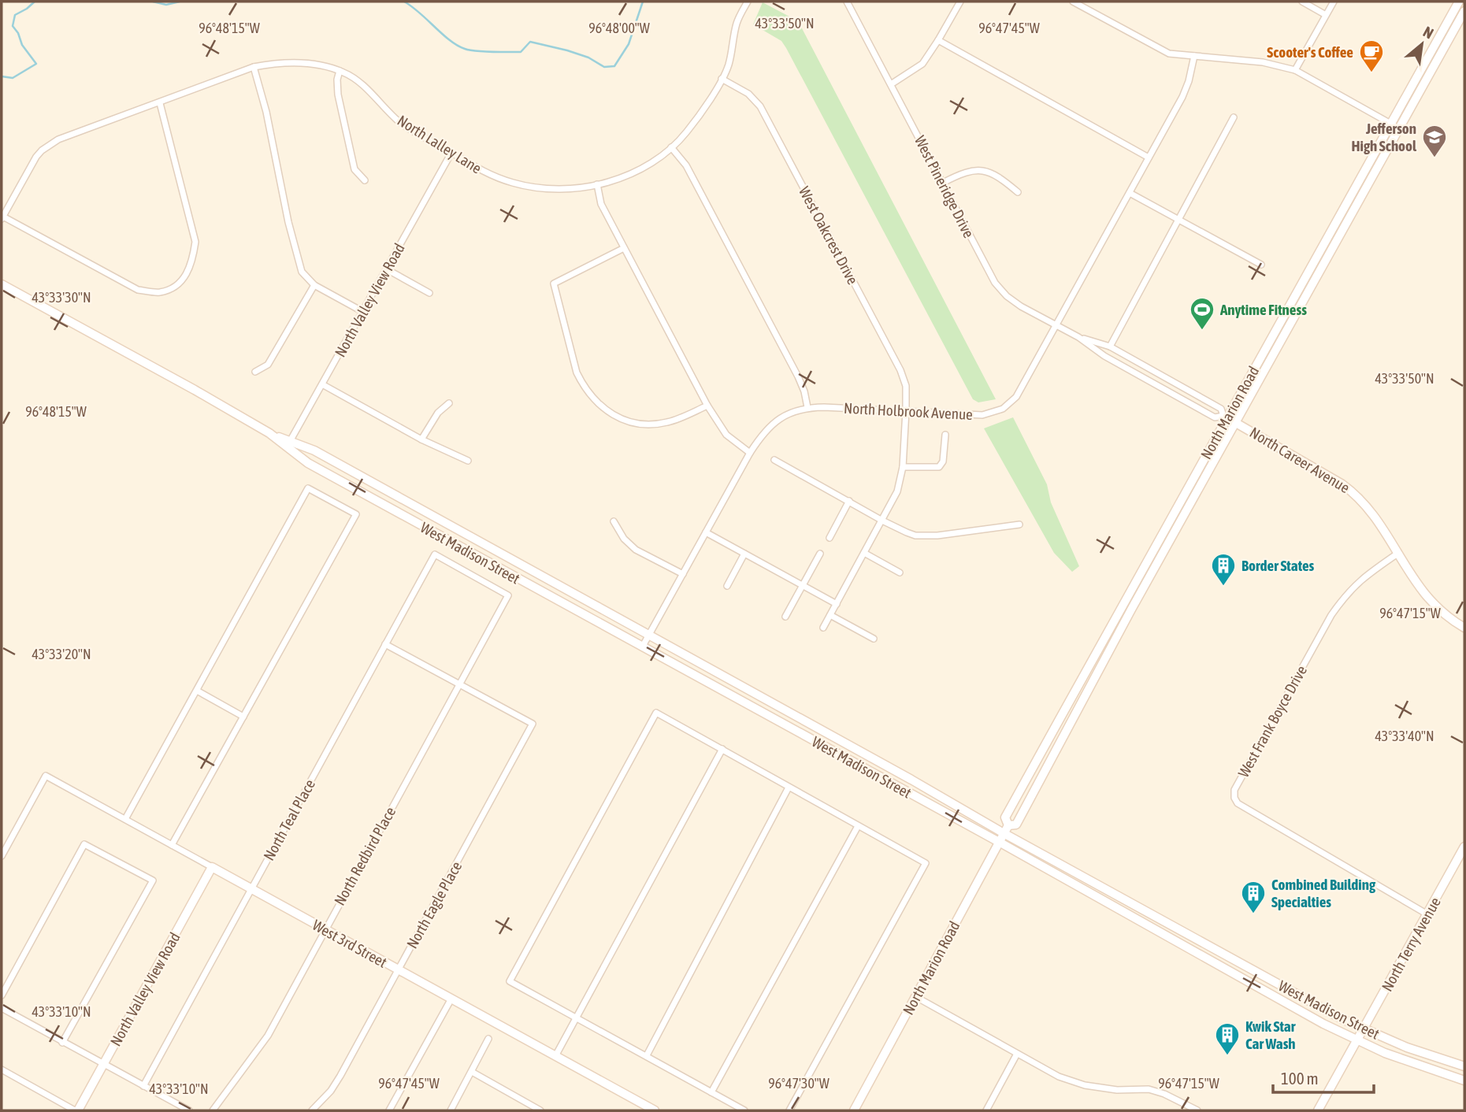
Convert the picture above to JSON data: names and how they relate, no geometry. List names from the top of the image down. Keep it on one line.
{"streets":{"street":["North Lalley Lane","West Pineridge Drive","West Oakcrest Drive","North Valley View Road","North Holbrook Avenue","North Marion Road","North Career Avenue","West Madison Street","West Frank Boyce Drive","North Teal Place","North Redbird Place","North Eagle Place","West 3rd Street","North Terry Avenue"]},"crossings":[["North Lalley Lane","West Oakcrest Drive"],["North Lalley Lane","North Valley View Road"],["West Pineridge Drive","North Holbrook Avenue"],["West Pineridge Drive","North Marion Road"],["West Pineridge Drive","North Career Avenue"],["West Oakcrest Drive","North Holbrook Avenue"],["North Valley View Road","West Madison Street"],["North Valley View Road","West 3rd Street"],["North Holbrook Avenue","West Madison Street"],["North Marion Road","North Career Avenue"],["North Marion Road","West Madison Street"],["North Career Avenue","West Frank Boyce Drive"],["West Madison Street","North Terry Avenue"],["West Frank Boyce Drive","North Terry Avenue"],["North Teal Place","North Redbird Place"],["North Teal Place","West 3rd Street"],["North Redbird Place","North Eagle Place"],["North Redbird Place","West 3rd Street"],["North Eagle Place","West 3rd Street"]],"places":{"cafe":["Scooter's Coffee"],"school or university":["Jefferson High School"],"sports":["Anytime Fitness"],"building":["Border States","Combined Building Specialties","Kwik Star Car Wash"]},"scale_bar":"100 m","north":"top right","coordinates":["43°33'50\"N","96°48'15\"W","96°48'00\"W","96°47'45\"W","43°33'30\"N","96°47'15\"W","43°33'20\"N","43°33'40\"N","43°33'10\"N","96°47'30\"W"]}
